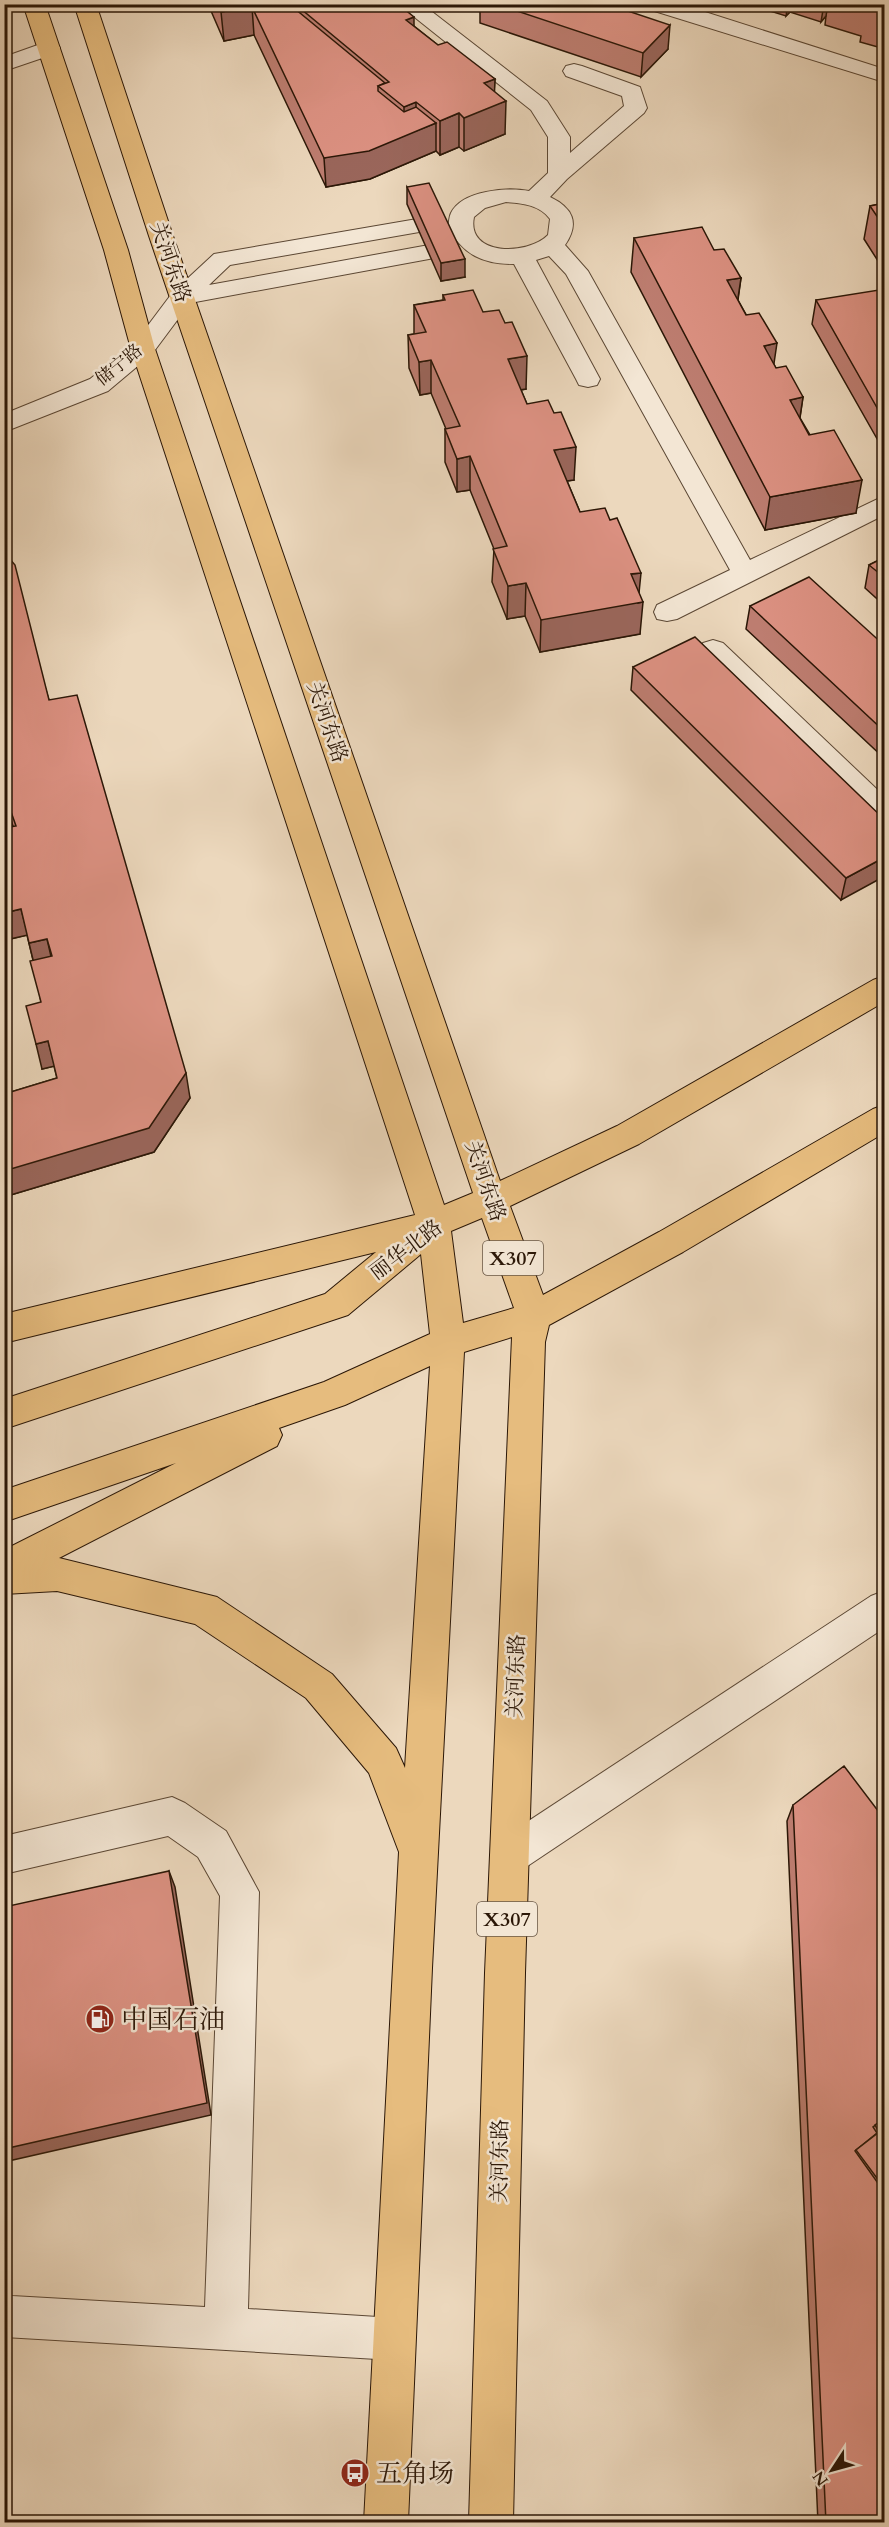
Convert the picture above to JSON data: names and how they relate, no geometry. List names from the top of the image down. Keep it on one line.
{"streets":{"main road":["关河东路","丽华北路","X307"],"street":["储宁路"]},"crossings":[["关河东路","储宁路"],["关河东路","丽华北路"]],"places":{"fuel station":["中国石油"],"bus stop":["五角场"]},"north":"bottom left"}
